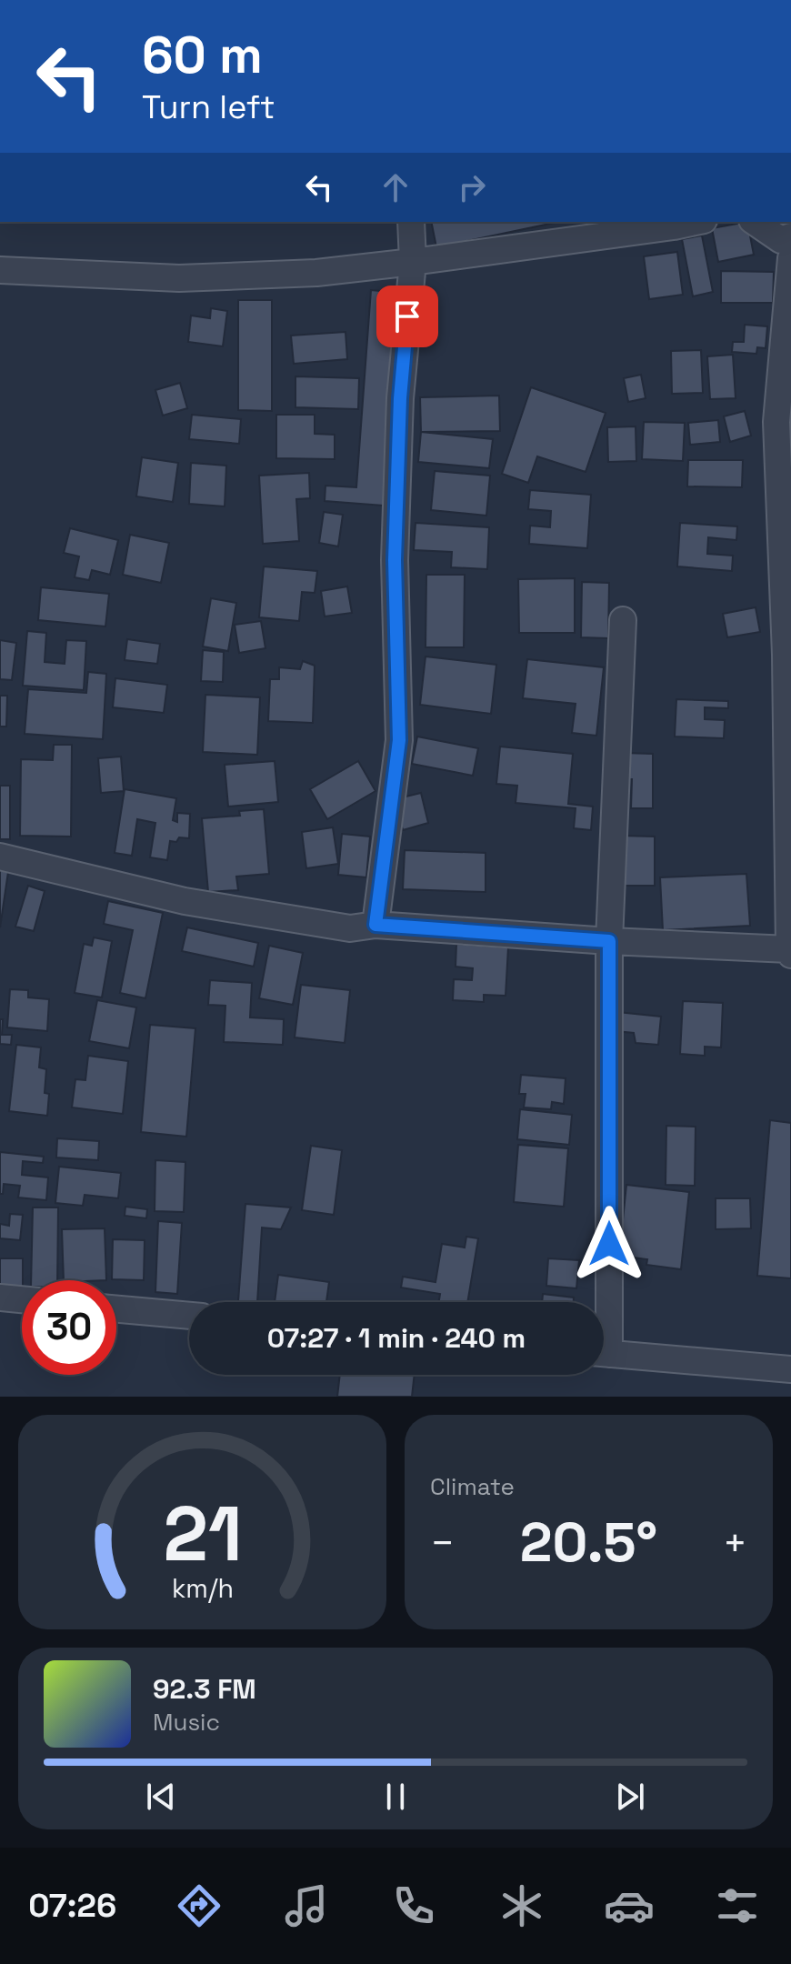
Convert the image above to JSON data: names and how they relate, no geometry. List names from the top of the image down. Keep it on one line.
{"page":{"turn":["60 m","Turn left"],"limit":"30","trip":"07:27 · 1 min · 240 m","tile":"Climate","heat":["−","20.5°","+"],"song":["92.3 FM","Music"],"tabs":"07:26","gauge":["21","km/h"]}}
